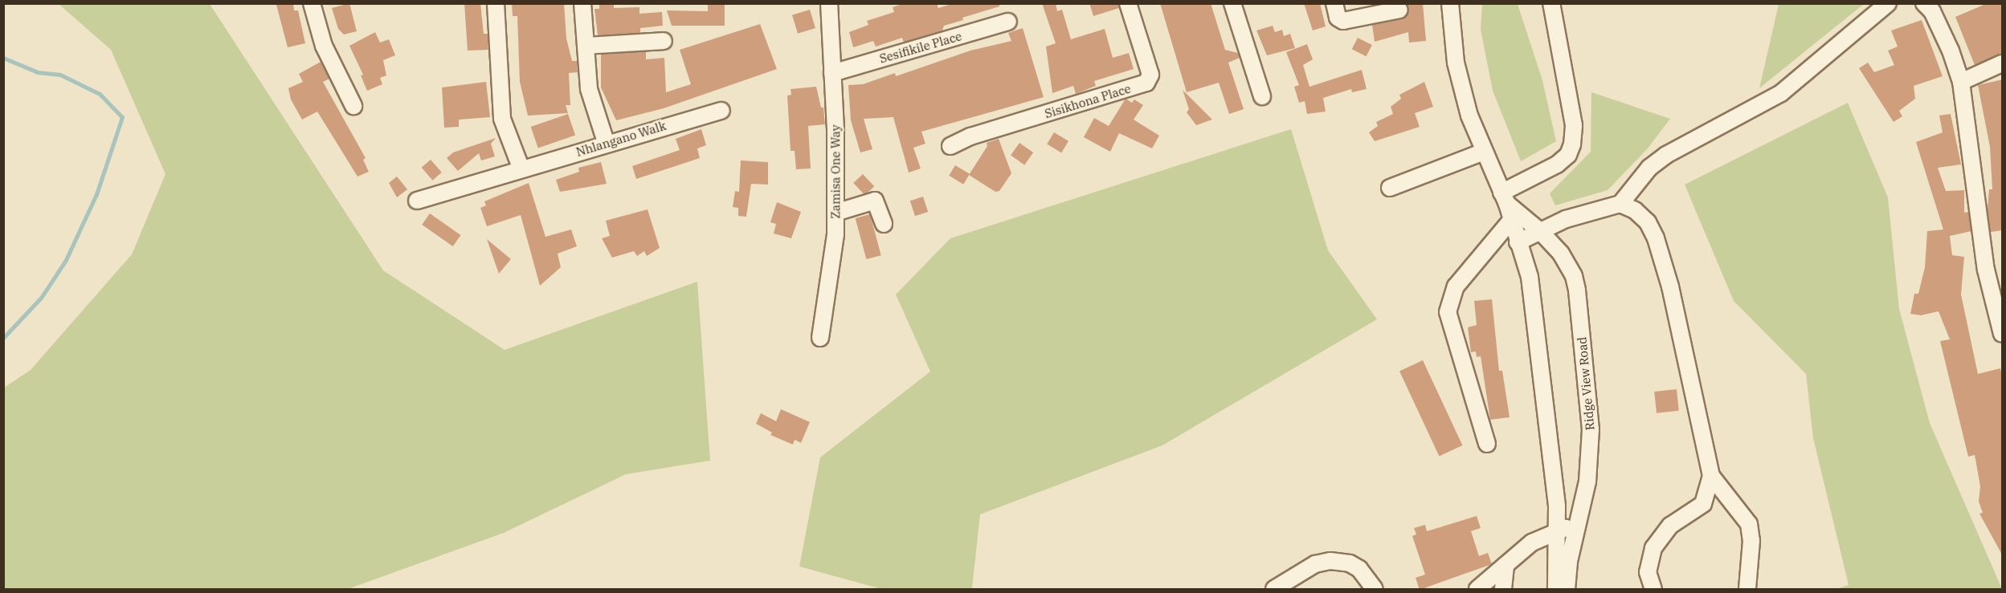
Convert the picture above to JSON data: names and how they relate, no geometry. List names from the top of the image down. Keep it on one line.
{"streets":{"street":["Sesifikile Place","Sisikhona Place","Nhlangano Walk","Zamisa One Way","Ridge View Road"]},"crossings":[["Sesifikile Place","Zamisa One Way"]]}
